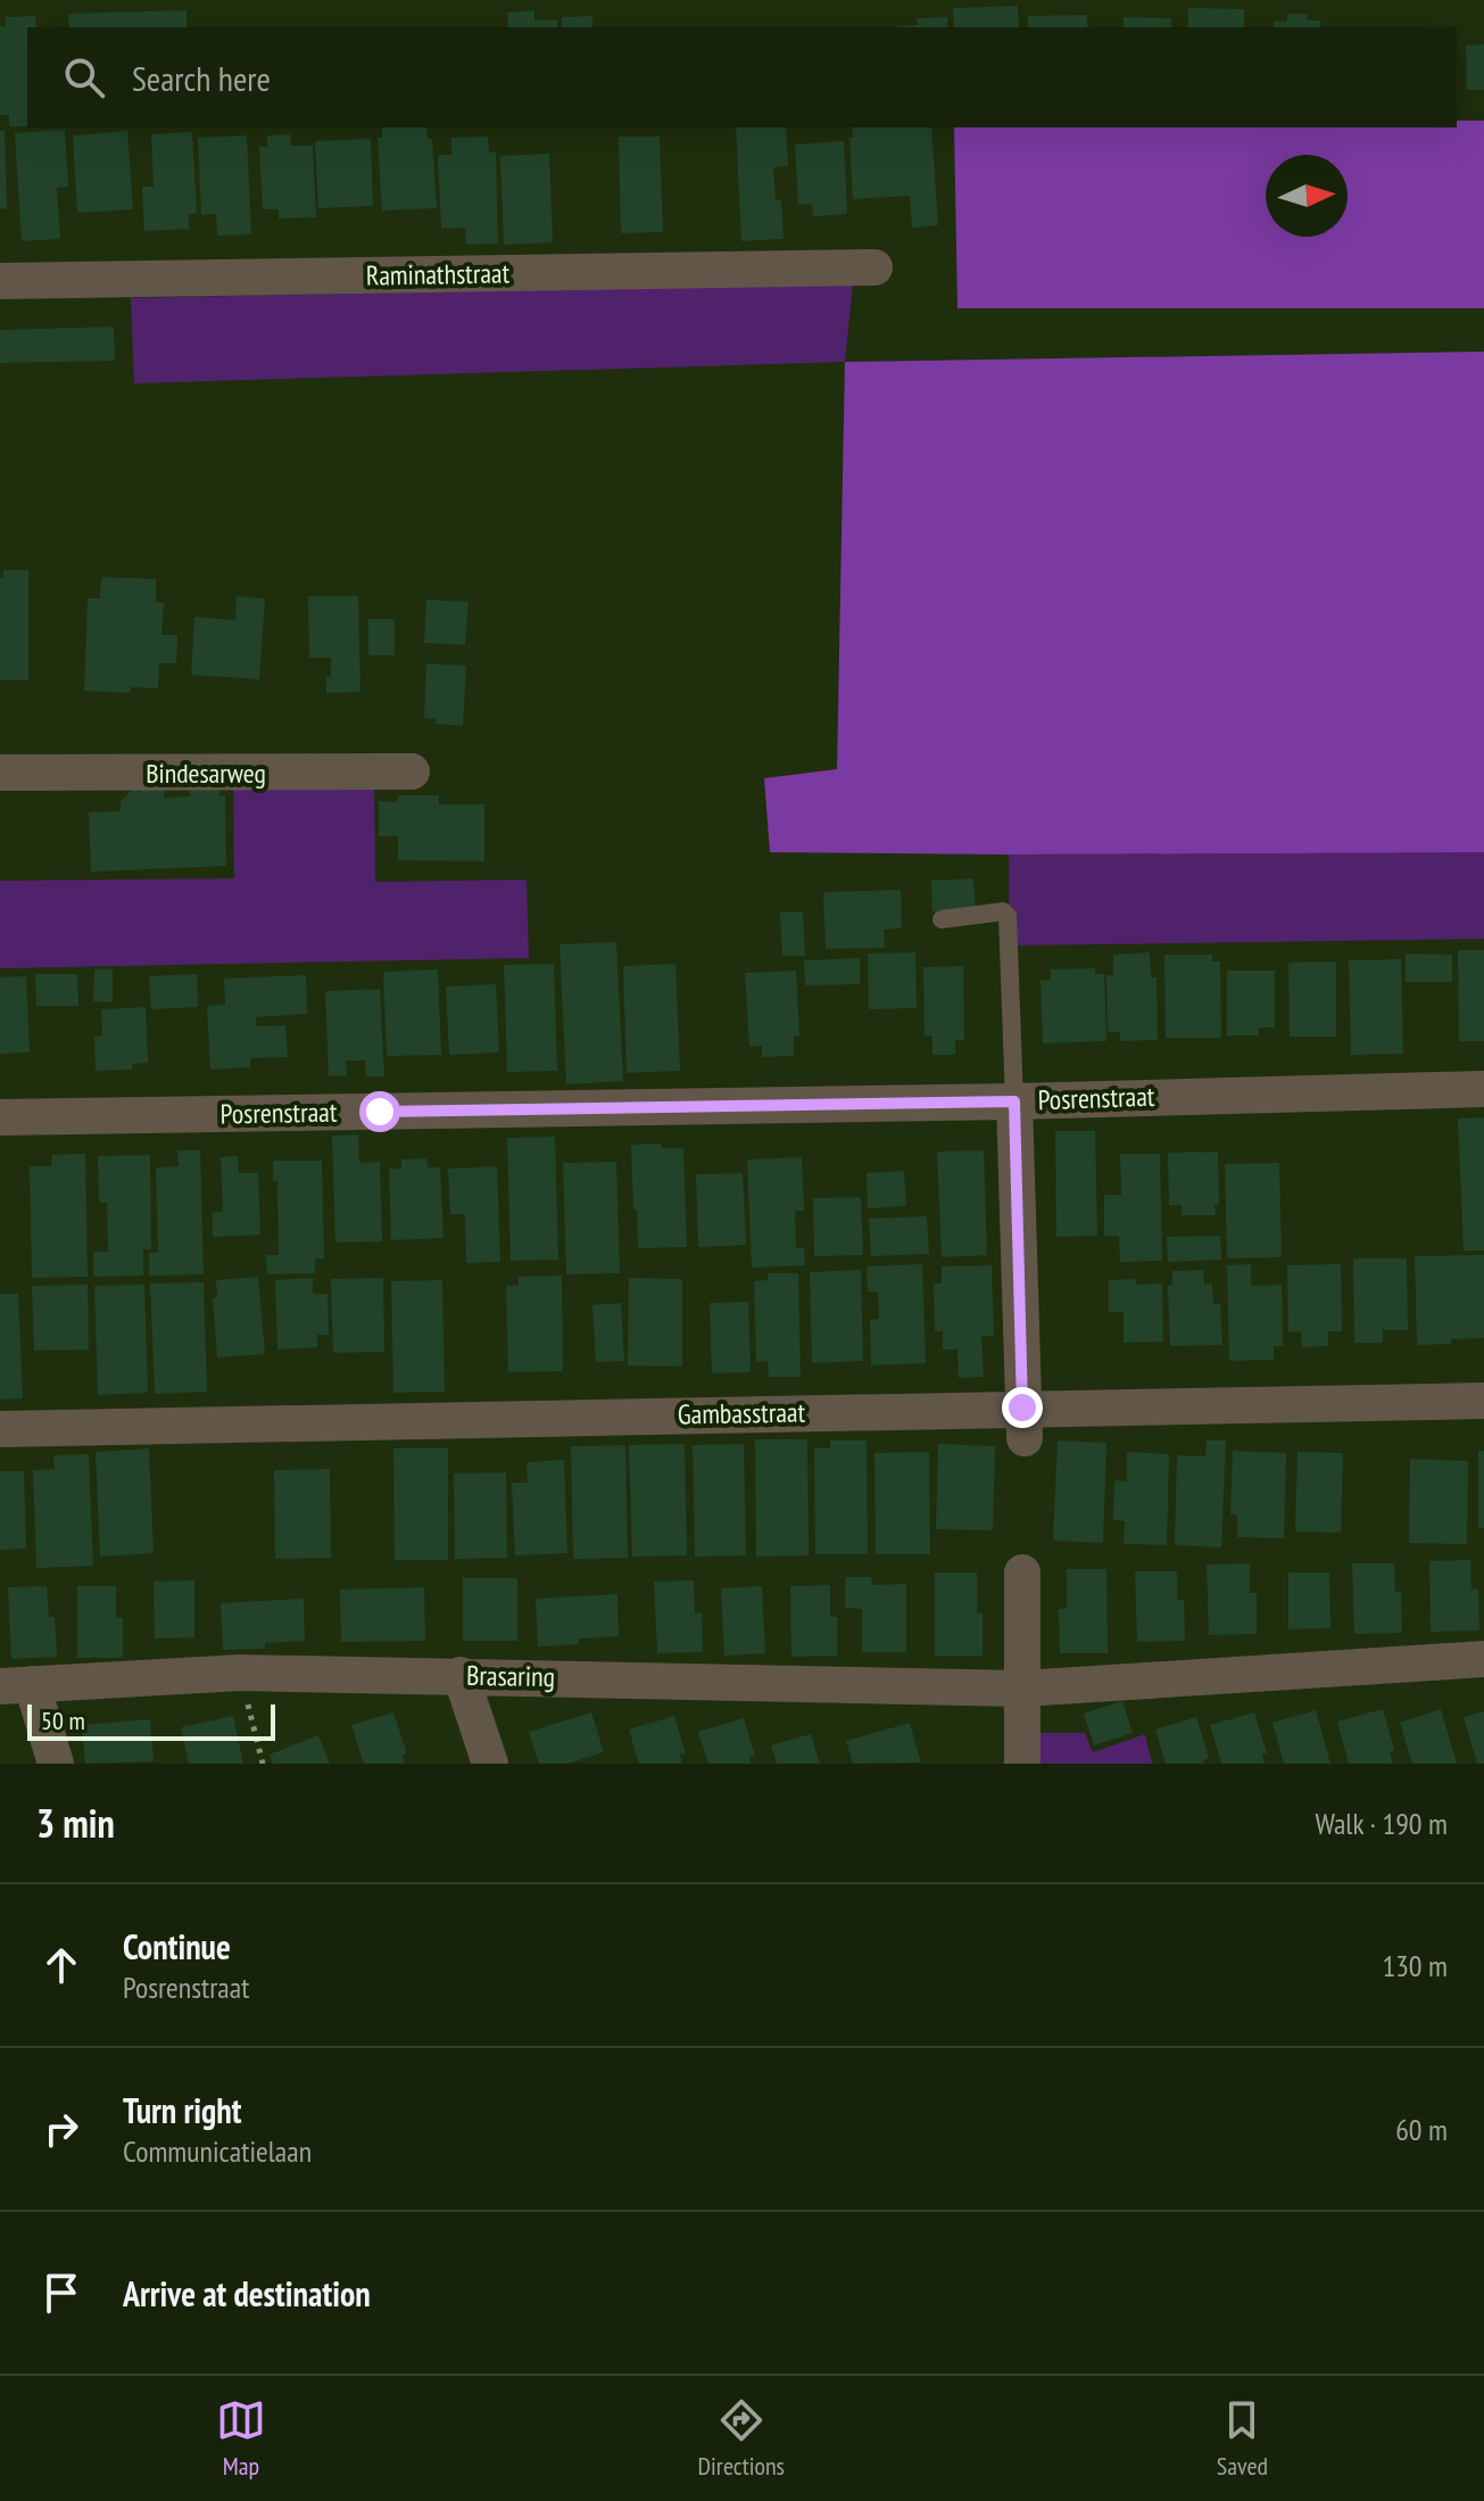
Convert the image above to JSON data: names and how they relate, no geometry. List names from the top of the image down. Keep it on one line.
{"streets":{"street":["Raminathstraat","Bindesarweg","Posrenstraat","Gambasstraat","Brasaring"]},"scale_bar":"50 m","north":"right","page":{"search":"Search here","scale":"50 m","heading":["3 min","Walk · 190 m"],"list":[["Continue","Posrenstraat","130 m"],["Turn right","Communicatielaan","60 m"],"Arrive at destination"],"nav":["Map","Directions","Saved"]}}
